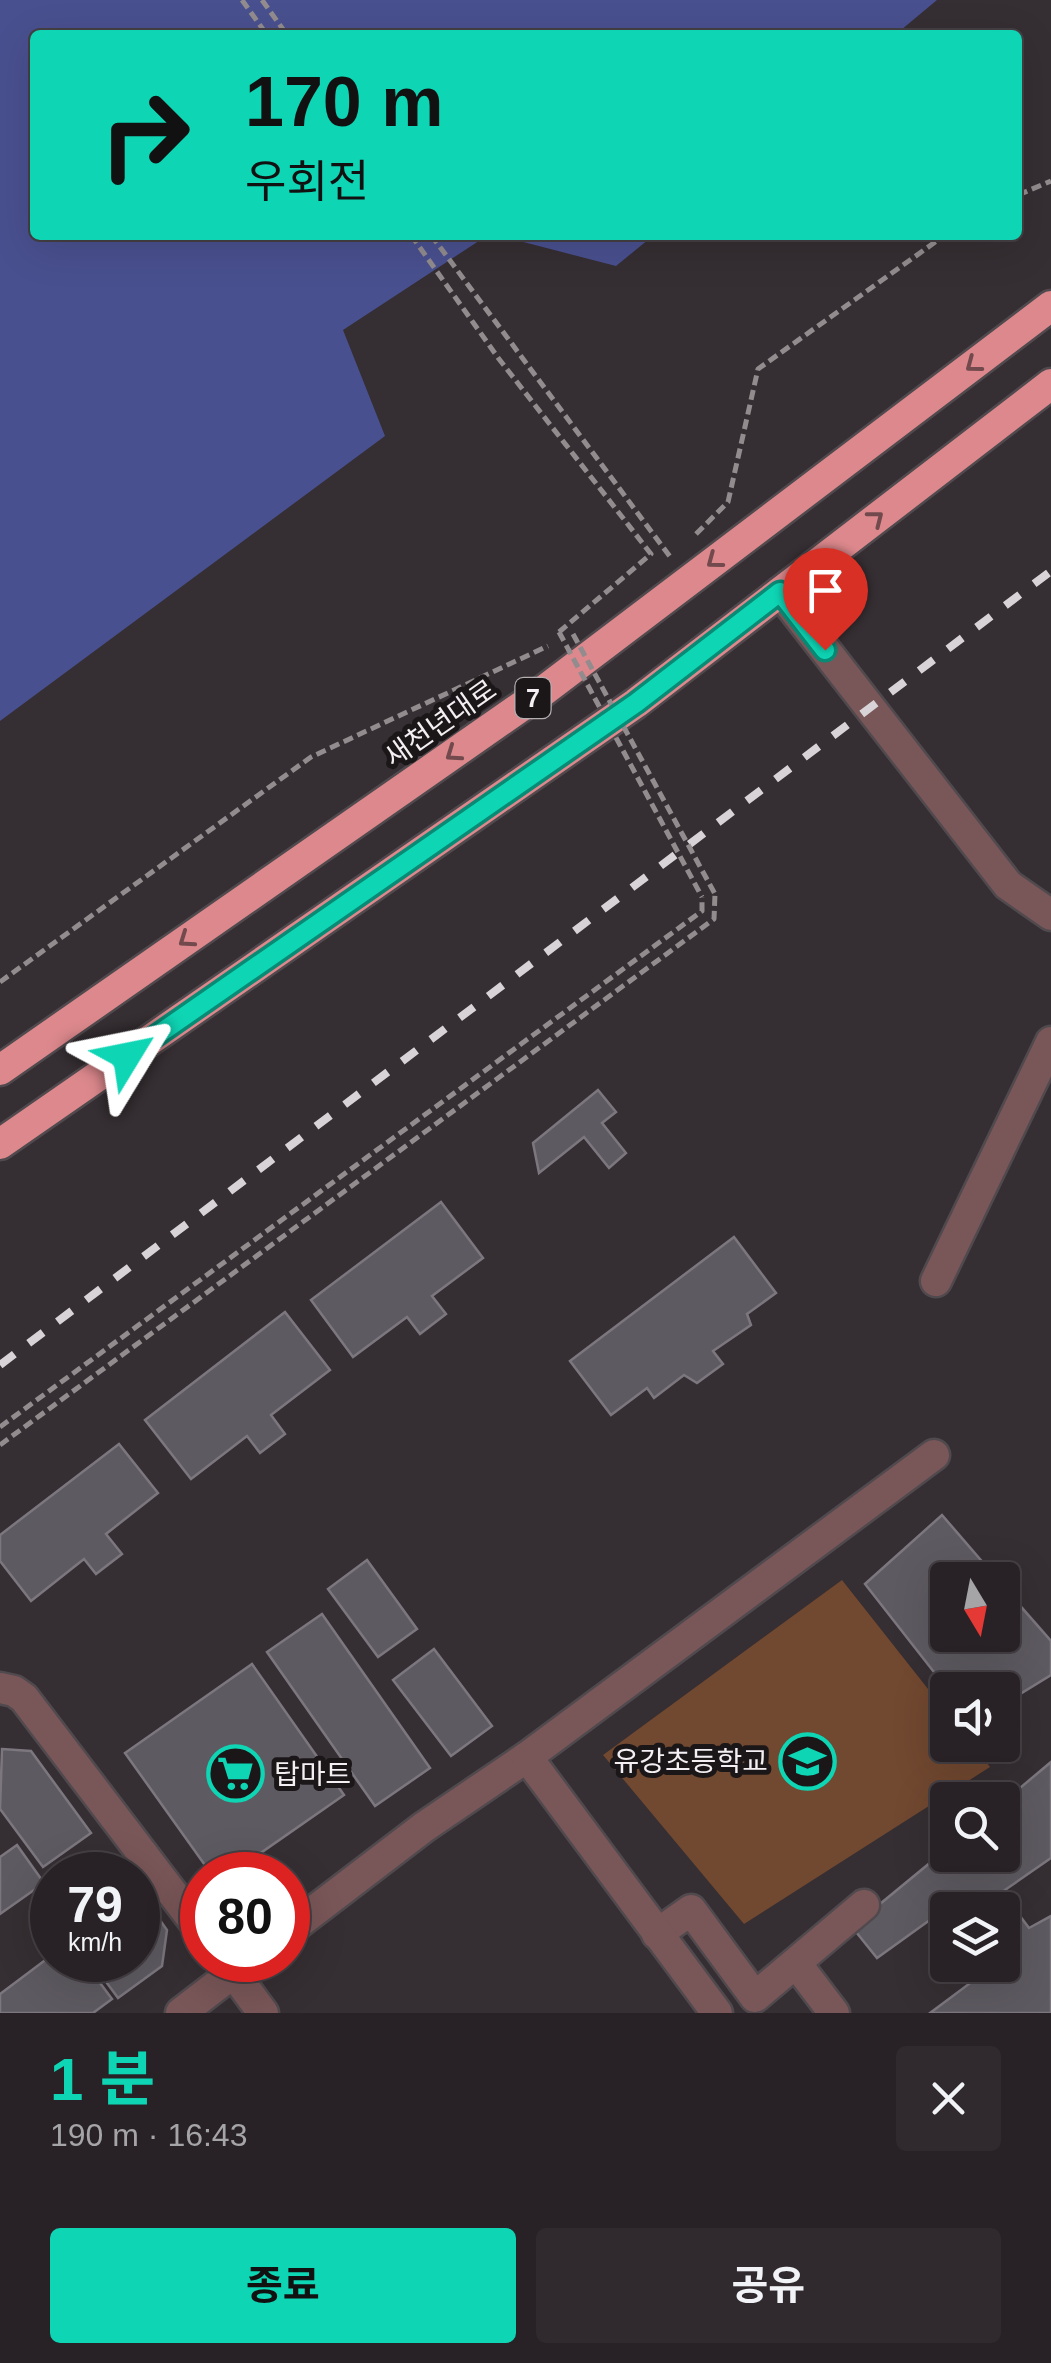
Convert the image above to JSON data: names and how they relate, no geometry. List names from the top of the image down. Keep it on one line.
{"streets":{"highway":["7","새천년대로"]},"places":{"school or university":["유강초등학교"],"supermarket":["탑마트"]},"north":"bottom","page":{"turn":["170 m","우회전"],"speed":"79 km/h","limit":"80","heading":["1 분","190 m · 16:43"],"buttons":["종료","공유"]}}
